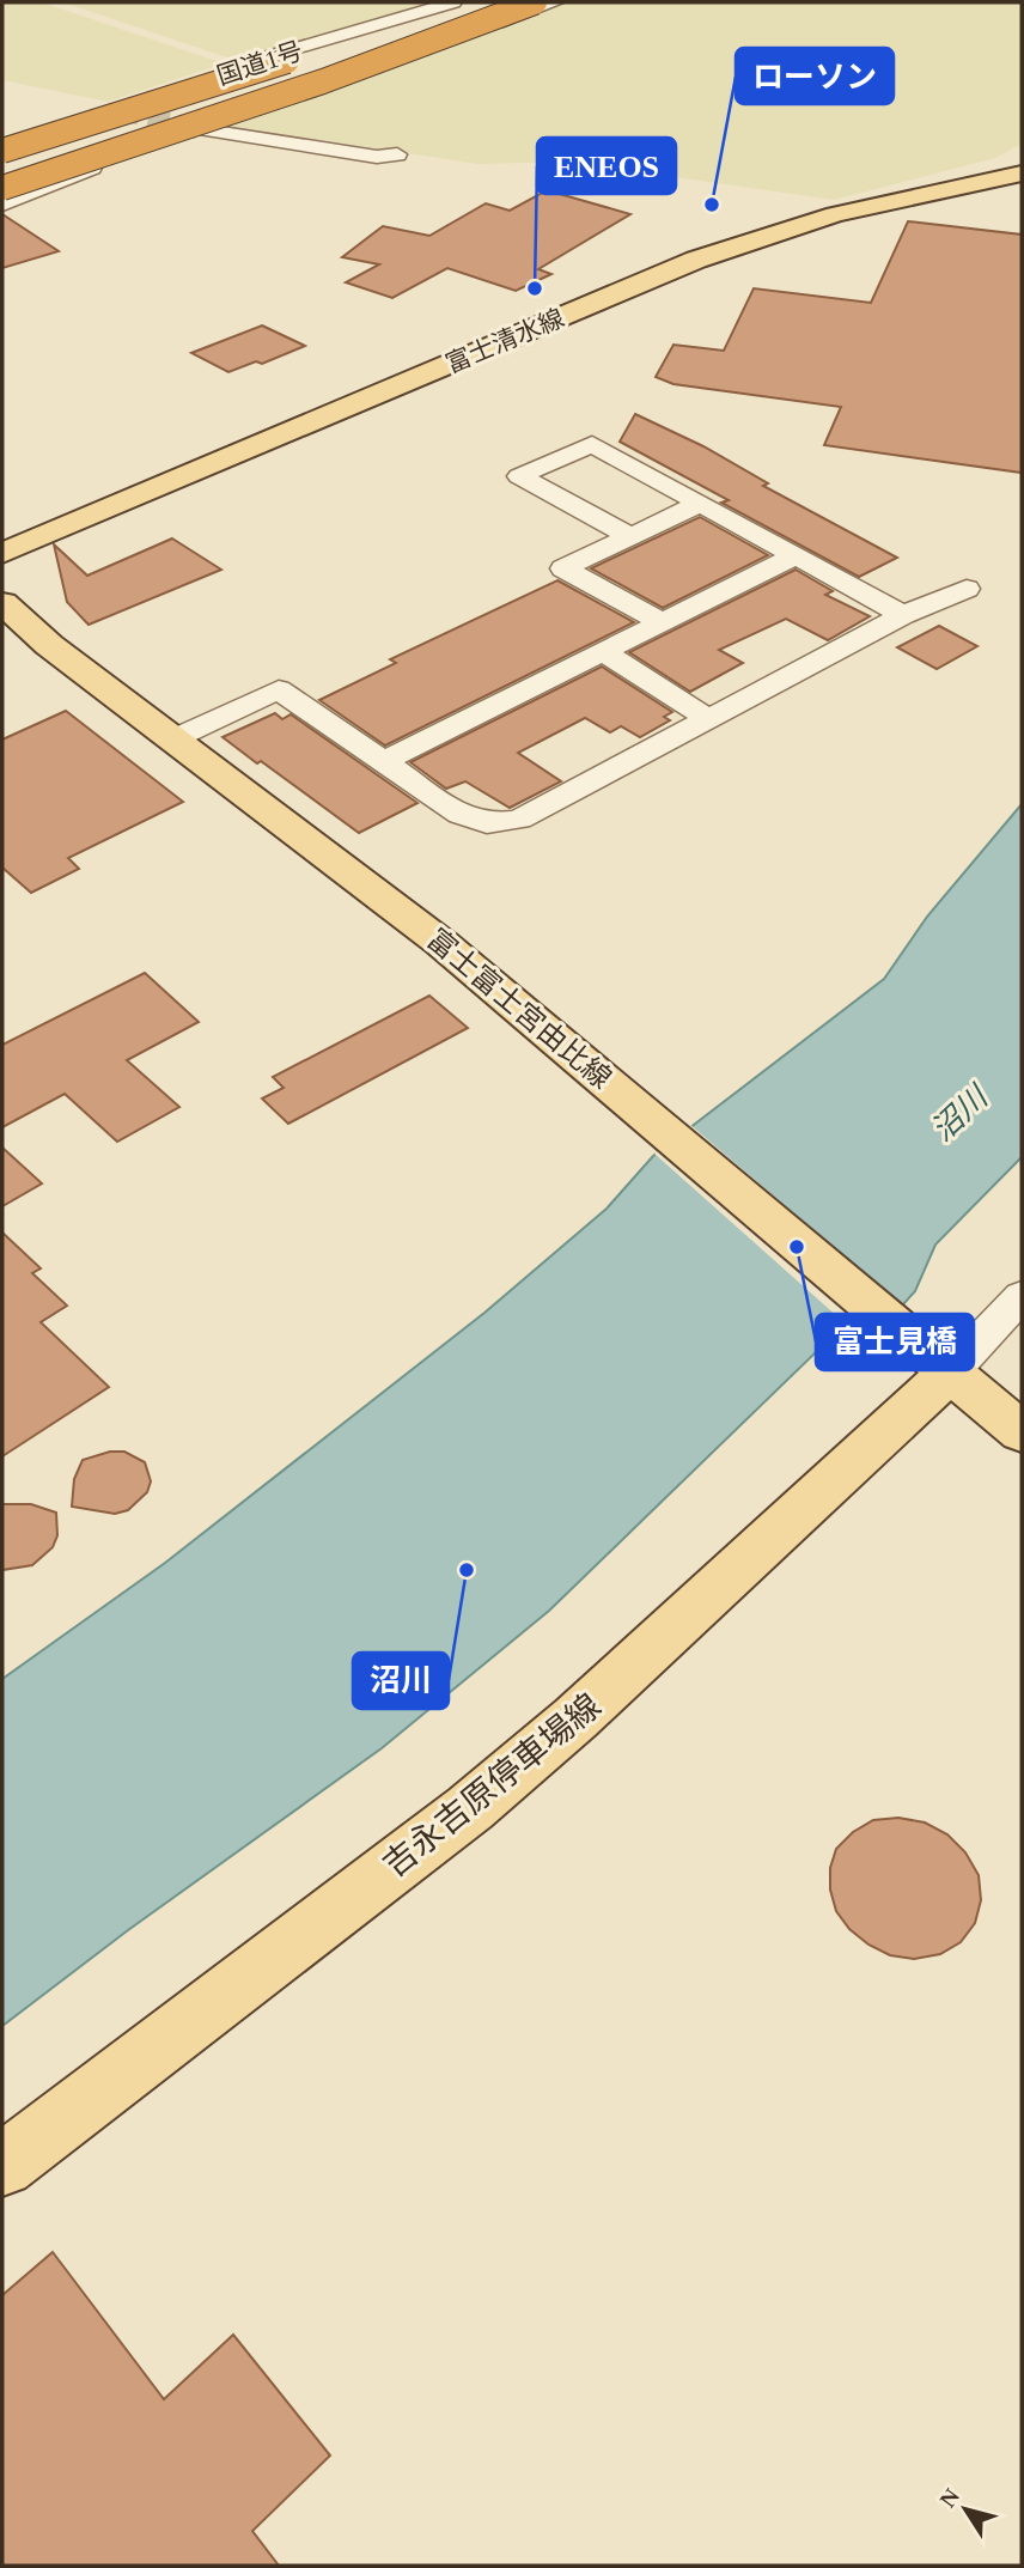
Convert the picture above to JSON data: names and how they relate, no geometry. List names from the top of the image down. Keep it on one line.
{"streets":{"highway":["国道1号"],"main road":["富士清水線","富士富士宮由比線","吉永吉原停車場線"]},"crossings":[["富士富士宮由比線","吉永吉原停車場線"]],"water":["沼川"],"places":["ローソン","ENEOS","富士見橋","沼川"],"north":"top left"}
